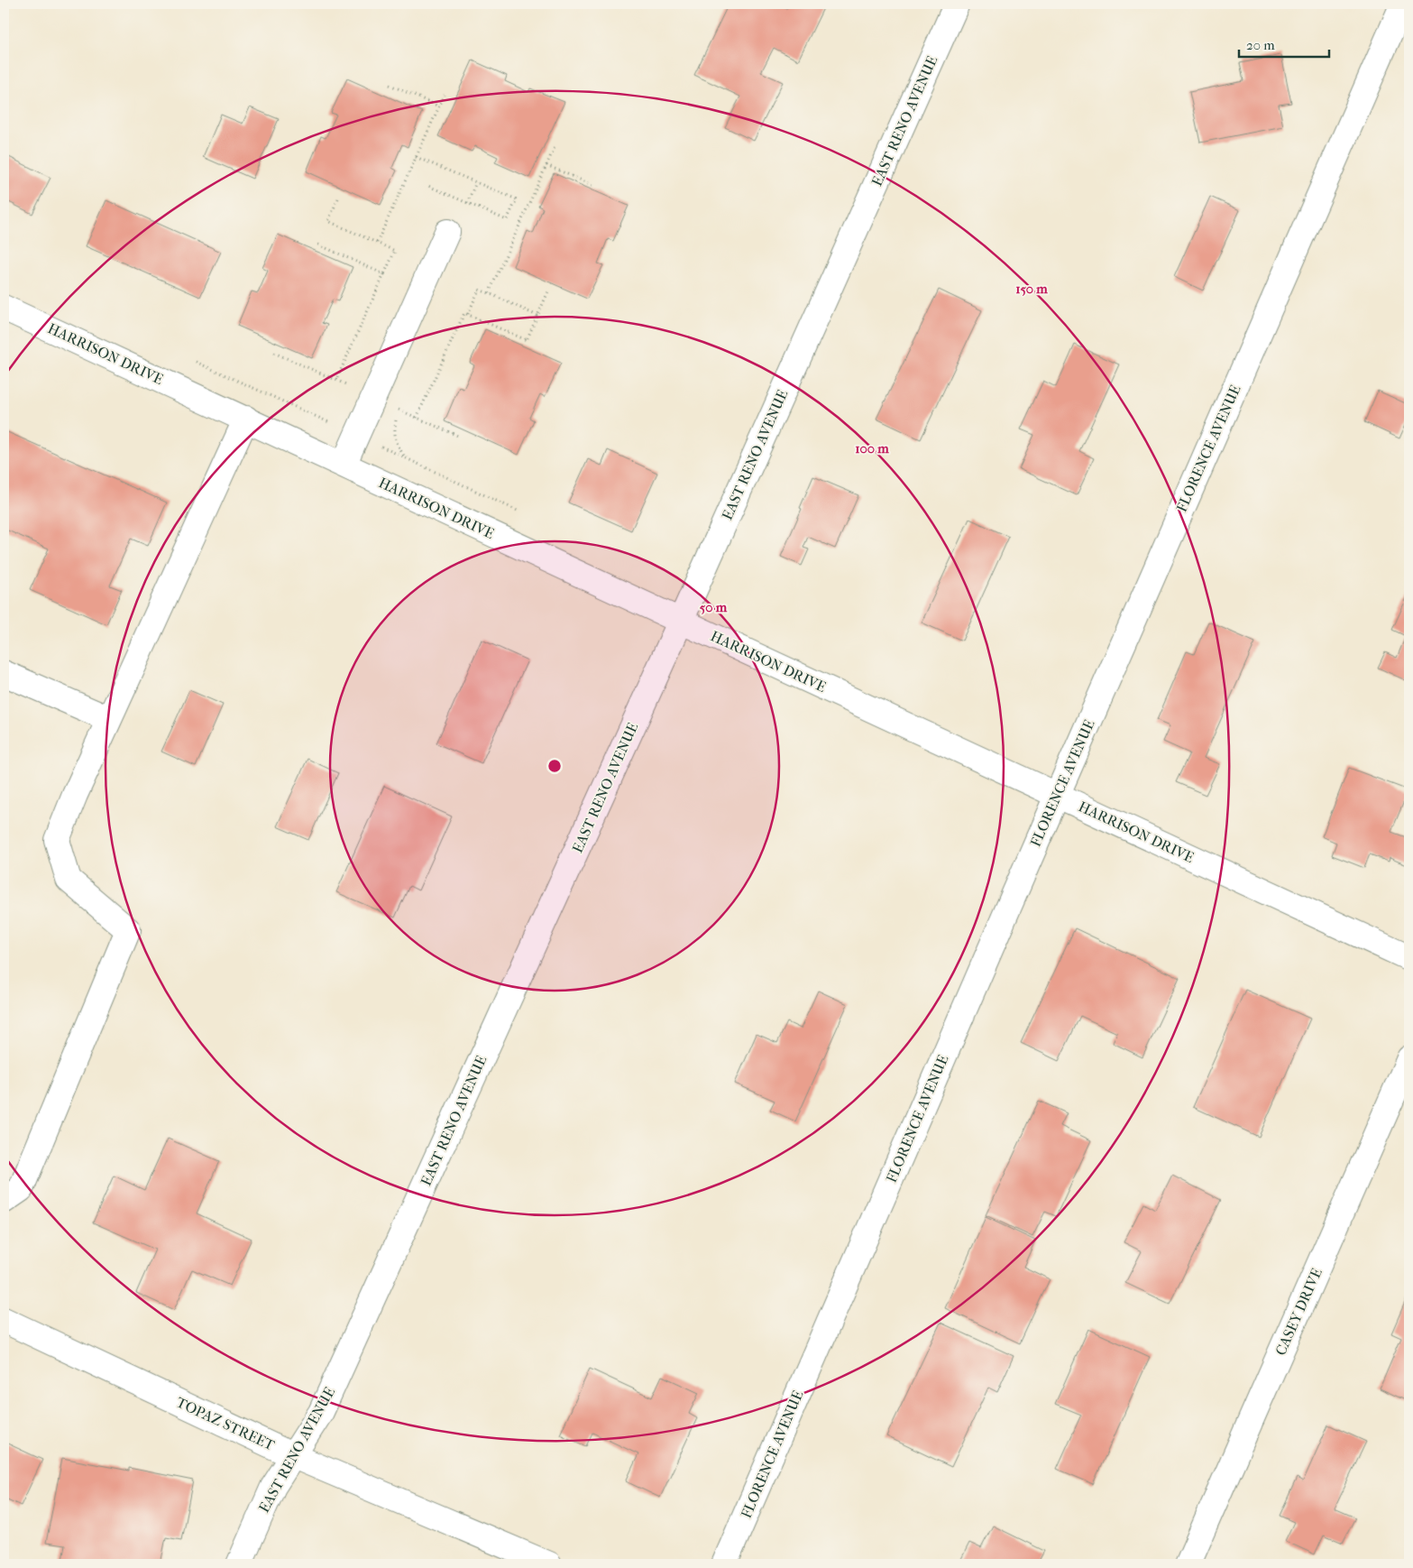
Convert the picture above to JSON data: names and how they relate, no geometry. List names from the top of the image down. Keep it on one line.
{"streets":{"street":["EAST RENO AVENUE","HARRISON DRIVE","FLORENCE AVENUE","CASEY DRIVE","TOPAZ STREET"]},"crossings":[["EAST RENO AVENUE","HARRISON DRIVE"],["EAST RENO AVENUE","TOPAZ STREET"],["HARRISON DRIVE","FLORENCE AVENUE"]],"scale_bar":"20 m","rings":["150 m","100 m","50 m"]}
